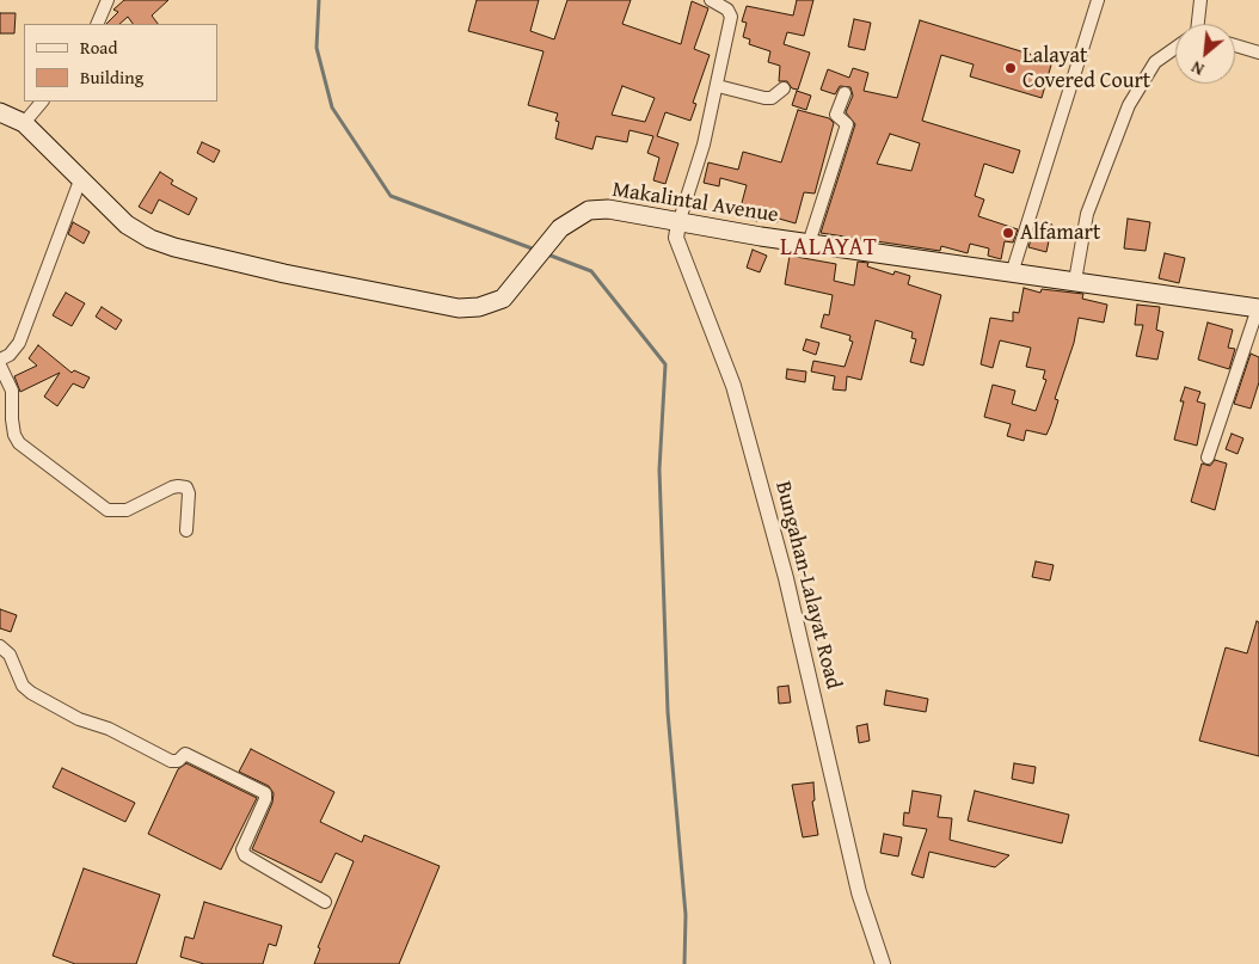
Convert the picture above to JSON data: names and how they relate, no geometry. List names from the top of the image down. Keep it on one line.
{"streets":{"main road":["Makalintal Avenue"],"street":["Bungahan-Lalayat Road"]},"crossings":[["Makalintal Avenue","Bungahan-Lalayat Road"]],"districts":["LALAYAT"],"places":["Lalayat Covered Court","Alfamart"],"legend":["Road","Building"],"north":"bottom left"}
